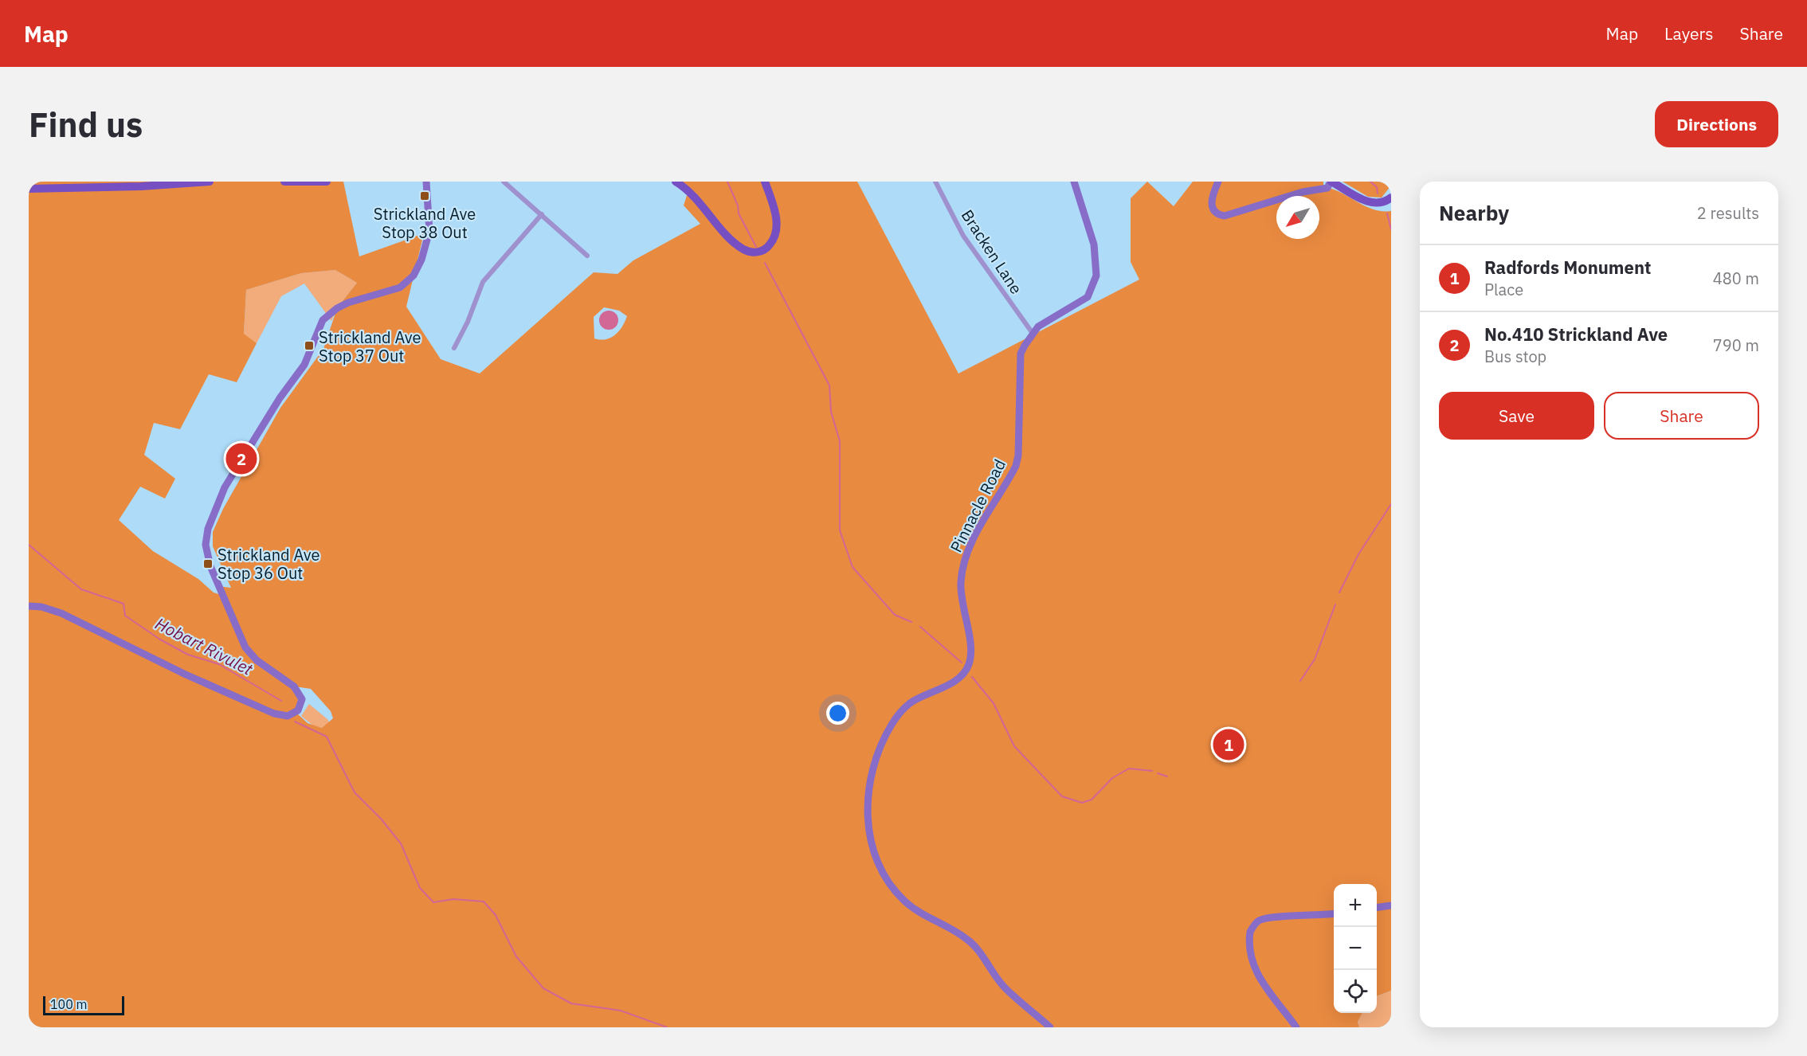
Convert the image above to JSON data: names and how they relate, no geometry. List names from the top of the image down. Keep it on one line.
{"streets":{"main road":["Pinnacle Road"],"street":["Bracken Lane"]},"crossings":[["Bracken Lane","Pinnacle Road"]],"water":["Hobart Rivulet"],"places":{"transit":["Strickland Ave Stop 38 Out","Strickland Ave Stop 37 Out","Strickland Ave Stop 36 Out"]},"scale_bar":"100 m","north":"bottom left","page":{"header":"Map","nav":["Map","Layers","Share"],"buttons":["Directions",["Save","Share"]],"title":"Find us","heading":["Nearby","2 results"],"list":[{"mark":"1","name":"Radfords Monument","note":"Place","value":"480 m"},{"mark":"2","name":"No.410 Strickland Ave","note":"Bus stop","value":"790 m"}],"pins":["2","1"],"map_buttons":["+","−"],"scale":"100 m"}}
